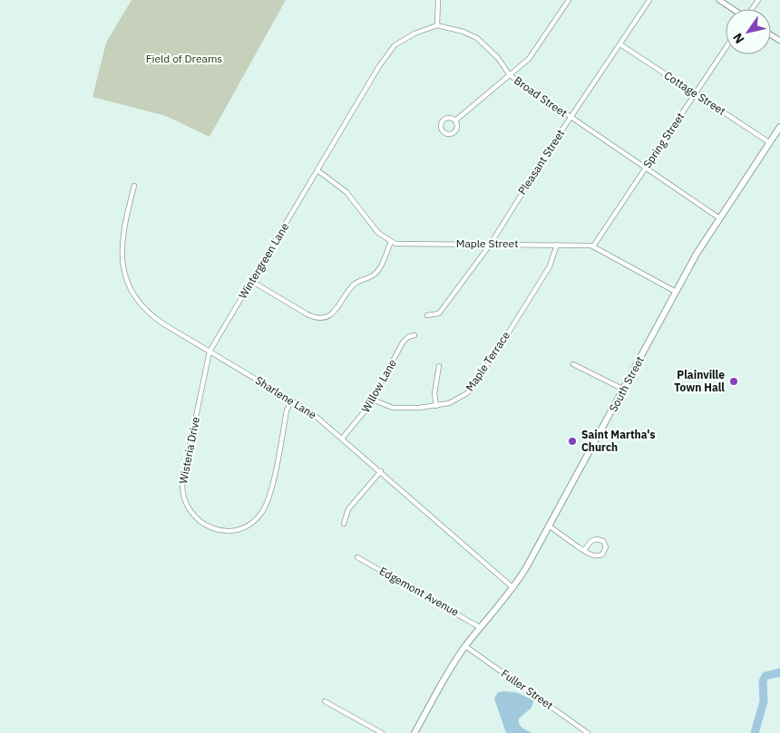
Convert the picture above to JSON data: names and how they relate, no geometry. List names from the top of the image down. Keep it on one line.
{"streets":{"main road":["South Street"],"street":["Cottage Street","Broad Street","Spring Street","Pleasant Street","Maple Street","Wintergreen Lane","Maple Terrace","Willow Lane","Sharlene Lane","Wisteria Drive","Edgemont Avenue","Fuller Street"]},"crossings":[["Cottage Street","Spring Street"],["Cottage Street","Pleasant Street"],["Cottage Street","South Street"],["Broad Street","Spring Street"],["Broad Street","Pleasant Street"],["Broad Street","South Street"],["Spring Street","Maple Street"],["Pleasant Street","Maple Street"],["Maple Street","Maple Terrace"],["Maple Street","South Street"],["Wintergreen Lane","Sharlene Lane"],["Wintergreen Lane","Wisteria Drive"],["Maple Terrace","Willow Lane"],["South Street","Sharlene Lane"],["South Street","Edgemont Avenue"],["South Street","Fuller Street"],["Willow Lane","Sharlene Lane"],["Sharlene Lane","Wisteria Drive"]],"parks":["Field of Dreams"],"places":["Plainville Town Hall","Saint Martha's Church"],"north":"bottom left"}
